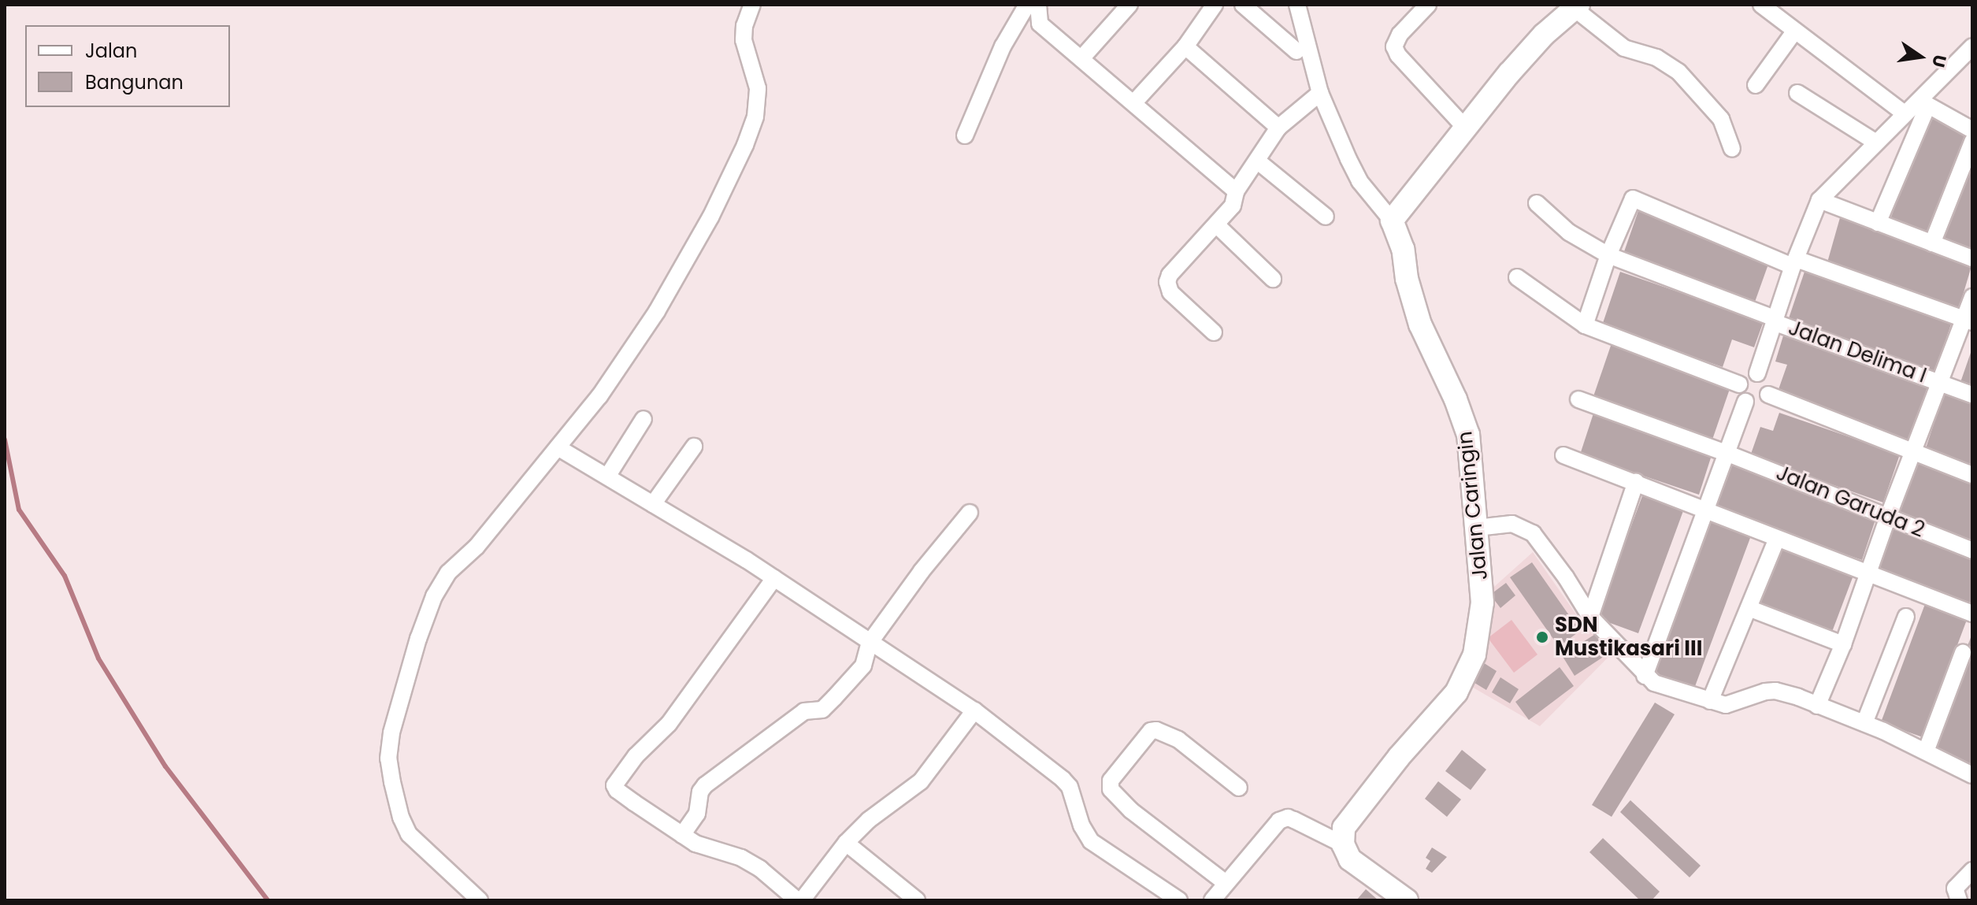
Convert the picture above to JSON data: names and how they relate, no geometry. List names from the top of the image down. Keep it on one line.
{"streets":{"street":["Jalan Delima I","Jalan Garuda 2","Jalan Caringin"]},"places":["SDN Mustikasari III"],"legend":["Jalan","Bangunan"],"north":"right"}
